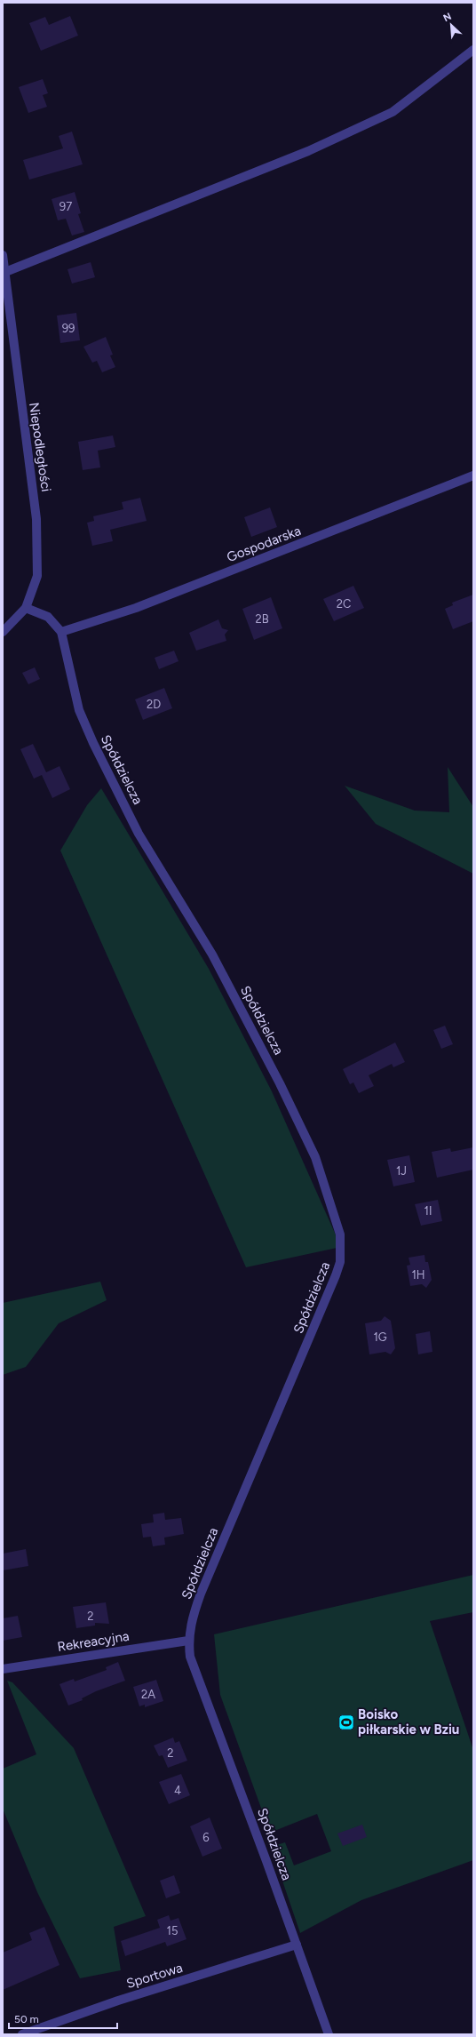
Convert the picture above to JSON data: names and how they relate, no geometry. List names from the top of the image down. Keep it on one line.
{"streets":{"street":["Niepodległości","Gospodarska","Spółdzielcza","Rekreacyjna","Sportowa"]},"crossings":[["Niepodległości","Spółdzielcza"],["Gospodarska","Spółdzielcza"],["Spółdzielcza","Rekreacyjna"],["Spółdzielcza","Sportowa"]],"places":{"sports":["Boisko piłkarskie w Bziu"]},"house_numbers":["97","99","2C","2B","2D","1J","1I","1H","1G","2","2A","2","4","6","15"],"scale_bar":"50 m","north":"top left"}
